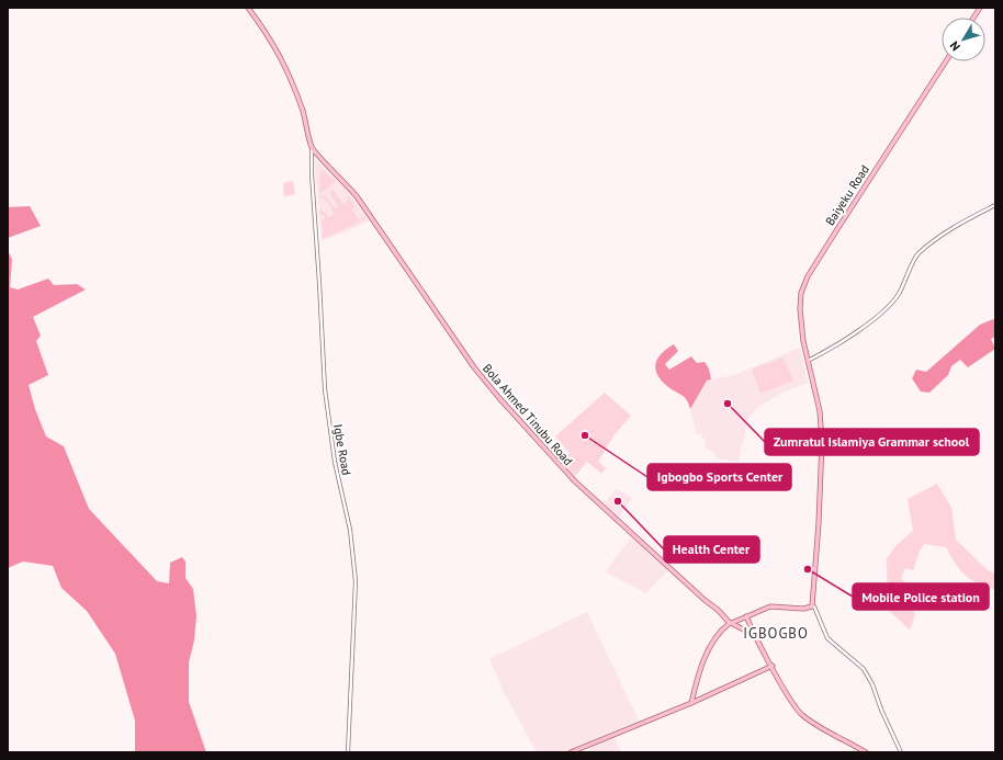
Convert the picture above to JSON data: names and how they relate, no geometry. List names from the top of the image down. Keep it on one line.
{"streets":{"main road":["Baiyeku Road","Bola Ahmed Tinubu Road"],"street":["Igbe Road"]},"crossings":[["Bola Ahmed Tinubu Road","Igbe Road"]],"districts":["IGBOGBO"],"places":["Zumratul Islamiya Grammar school","Igbogbo Sports Center","Health Center","Mobile Police station"],"north":"bottom left"}
